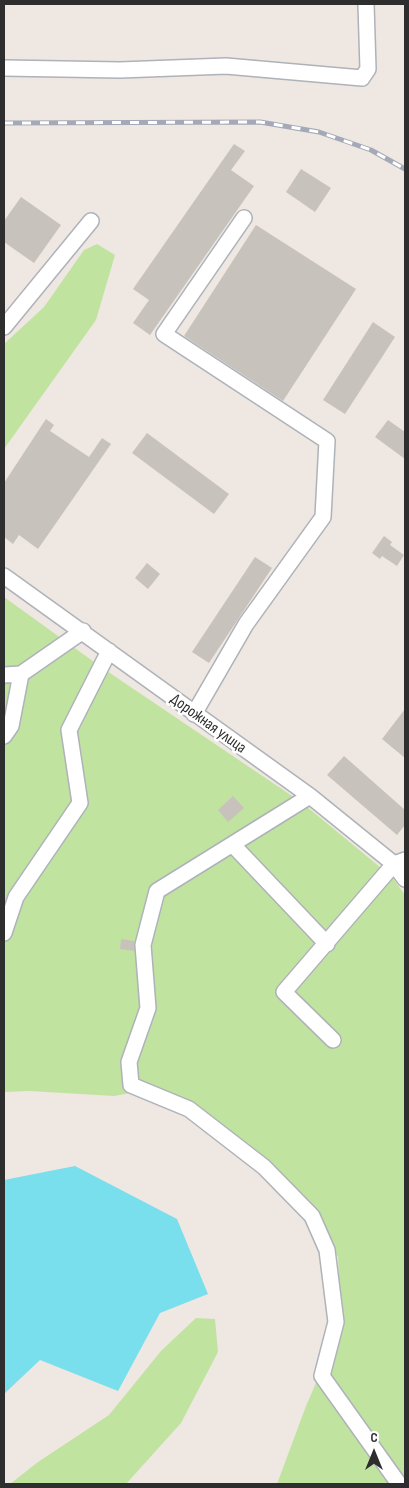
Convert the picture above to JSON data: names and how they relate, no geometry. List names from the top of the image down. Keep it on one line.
{"streets":{"street":["Дорожная улица"]},"north":"top"}
